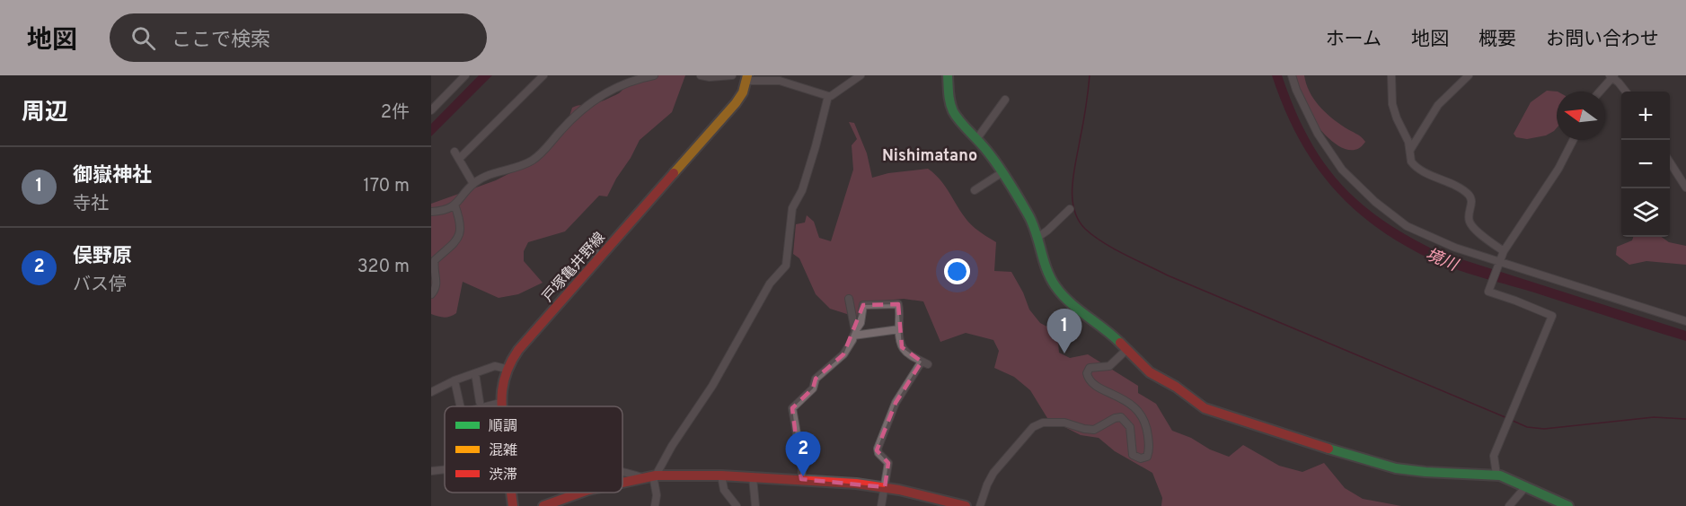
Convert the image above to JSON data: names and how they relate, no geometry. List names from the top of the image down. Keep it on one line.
{"streets":{"street":["戸塚亀井野線"]},"districts":["Nishimatano"],"water":["境川"],"legend":["順調","混雑","渋滞"],"north":"left","page":{"header":"地図","search":"ここで検索","nav":["ホーム","地図","概要","お問い合わせ"],"heading":["周辺","2件"],"map_buttons":["+","−"],"list":[{"mark":"1","name":"御嶽神社","note":"寺社","value":"170 m"},{"mark":"2","name":"俣野原","note":"バス停","value":"320 m"}],"pins":["1","2"]}}
